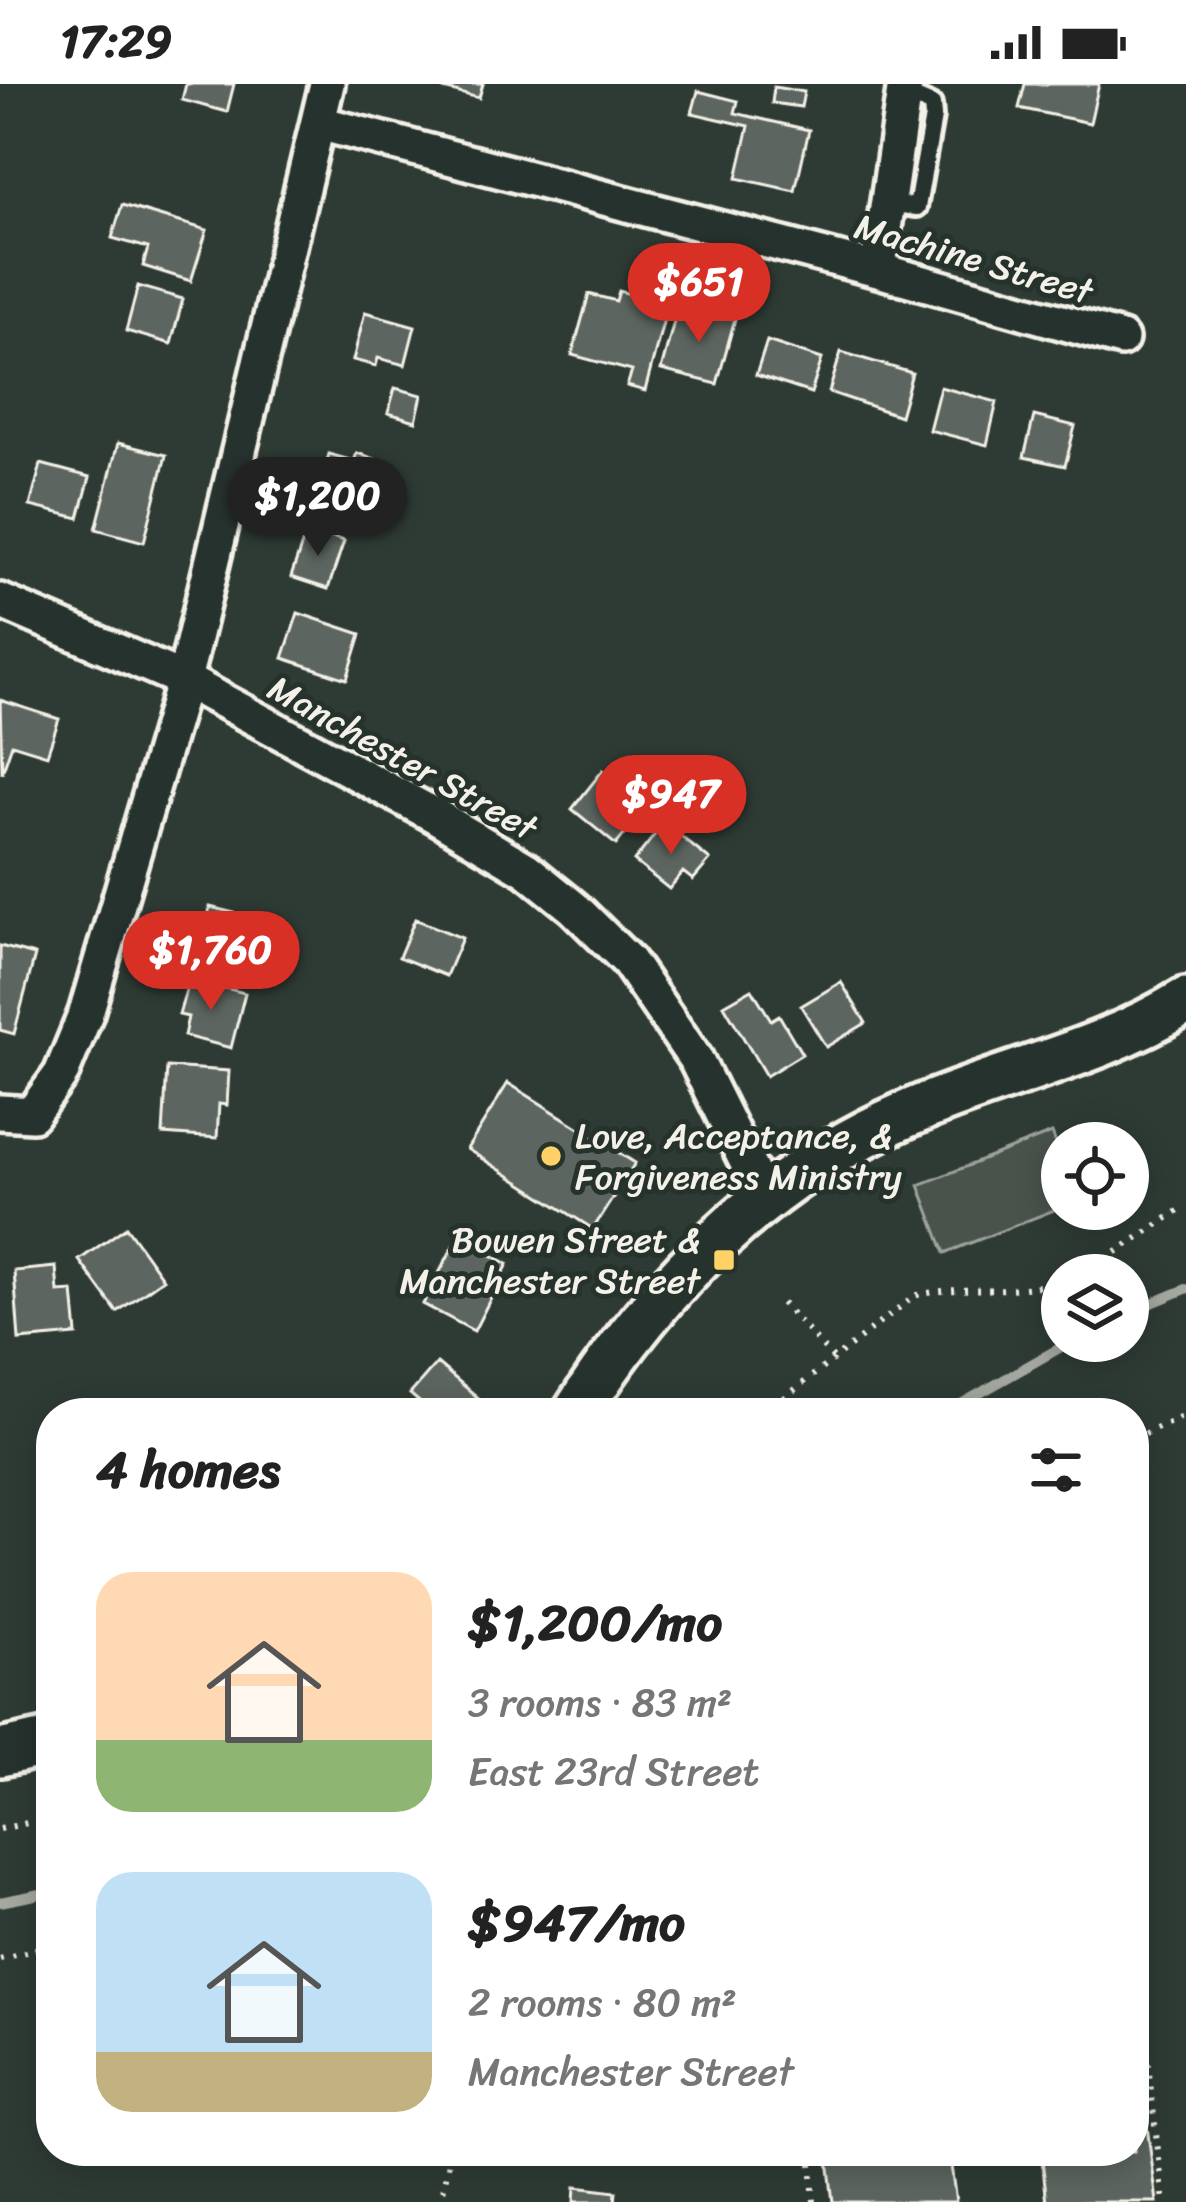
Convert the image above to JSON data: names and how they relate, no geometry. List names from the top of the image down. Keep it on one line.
{"streets":{"street":["Machine Street","Manchester Street"]},"places":{"other":["Love, Acceptance, & Forgiveness Ministry"],"transit":["Bowen Street & Manchester Street"]},"page":{"status":"17:29","price":["$651","$1,200","$947","$1,760"],"heading":"4 homes","list":[{"name":"$1,200/mo","note":"3 rooms · 83 m² · East 23rd Street"},{"name":"$947/mo","note":"2 rooms · 80 m² · Manchester Street"}]}}
